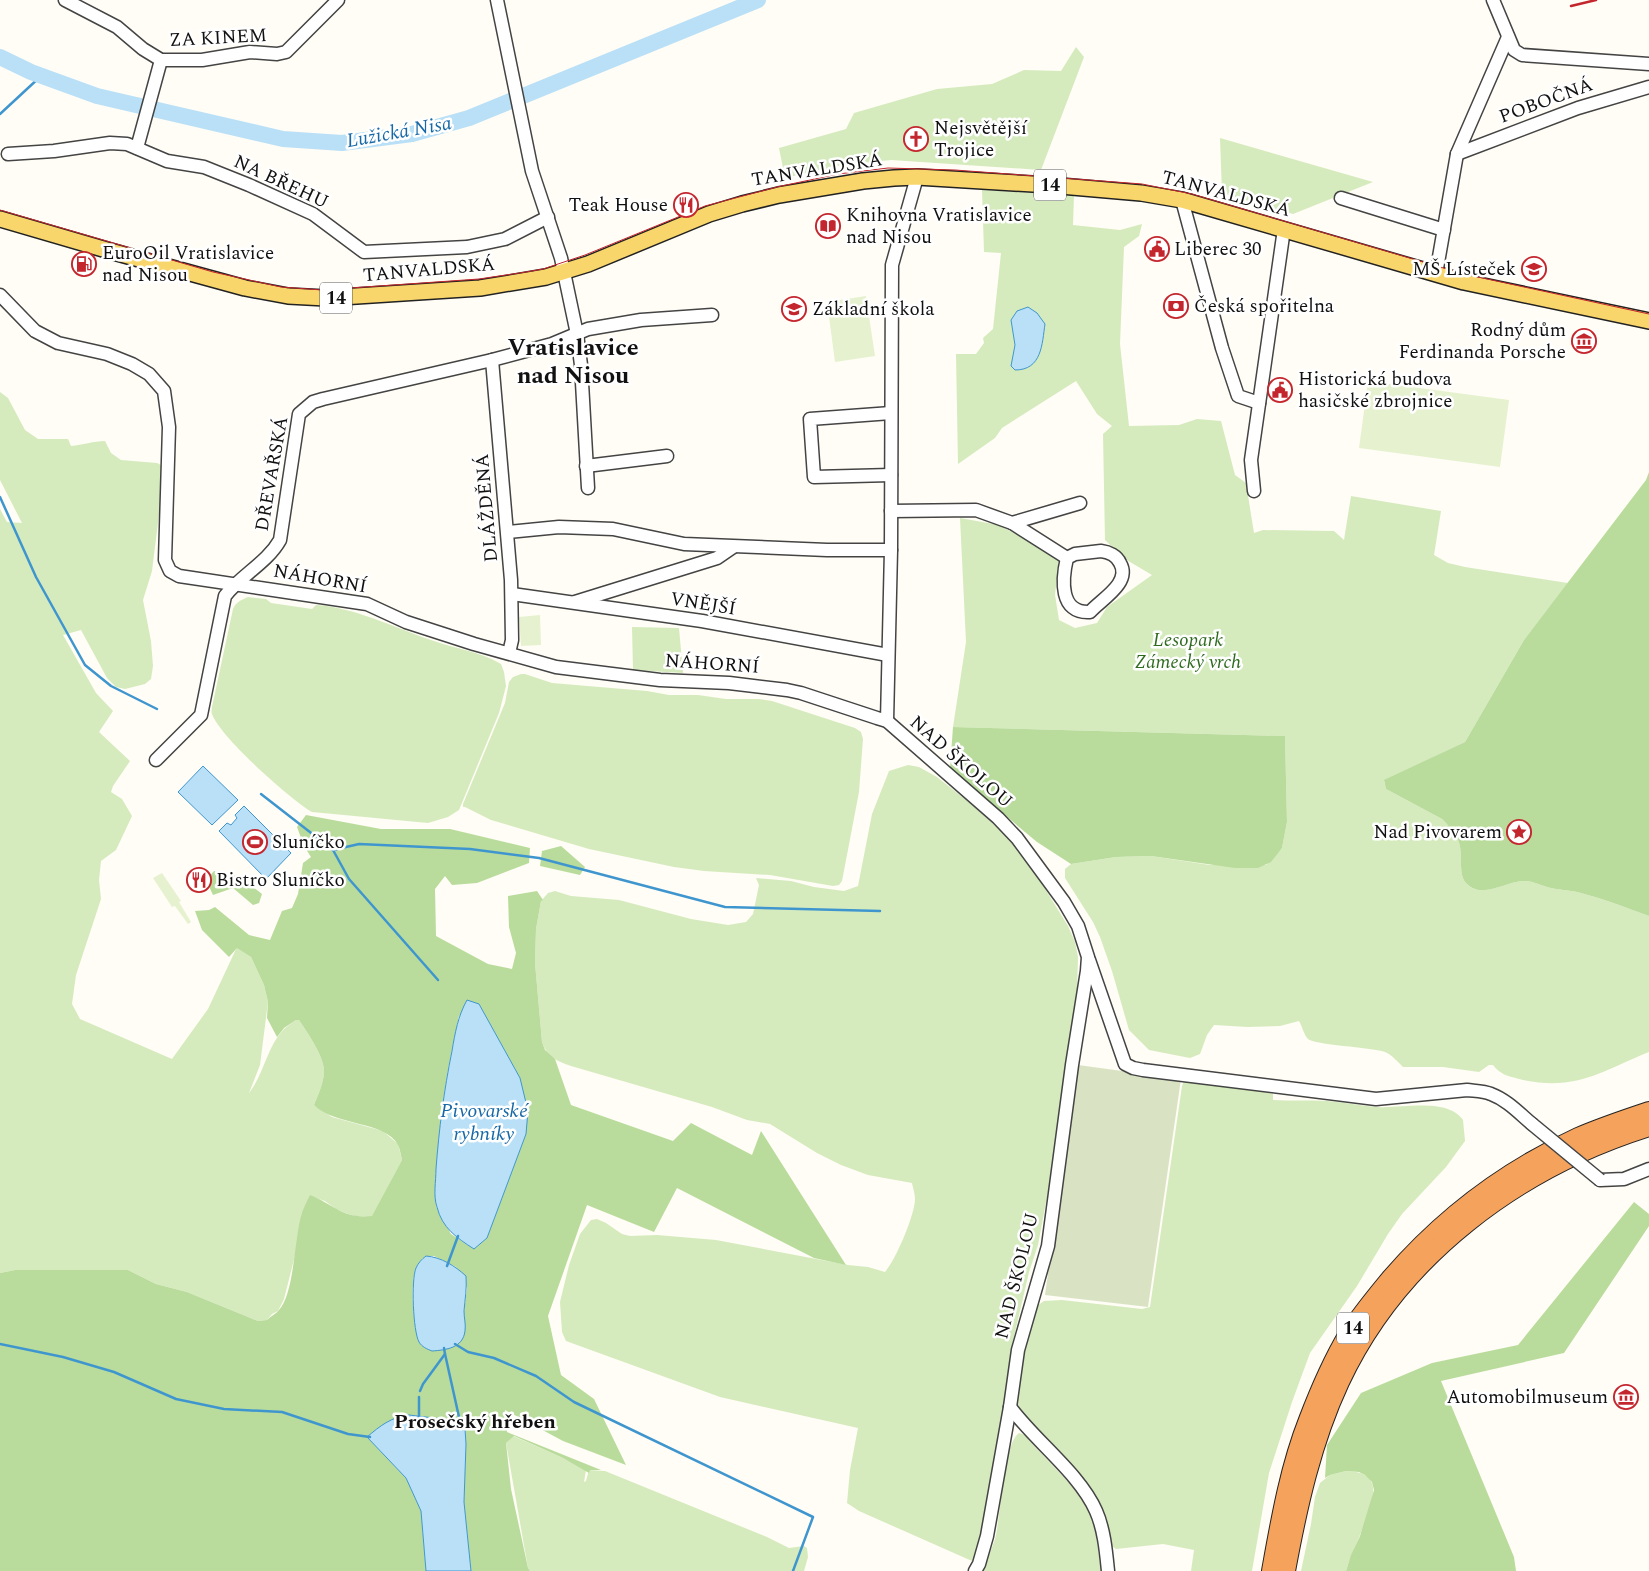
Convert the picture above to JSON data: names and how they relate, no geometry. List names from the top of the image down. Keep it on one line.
{"streets":{"highway":["14"],"main road":["TANVALDSKÁ"],"street":["ZA KINEM","POBOČNÁ","NA BŘEHU","DŘEVAŘSKÁ","DLÁŽDĚNÁ","NÁHORNÍ","VNĚJŠÍ","NAD ŠKOLOU"]},"crossings":[["TANVALDSKÁ","NAD ŠKOLOU"],["DŘEVAŘSKÁ","DLÁŽDĚNÁ"],["DŘEVAŘSKÁ","NÁHORNÍ"],["DLÁŽDĚNÁ","NÁHORNÍ"],["DLÁŽDĚNÁ","VNĚJŠÍ"],["NÁHORNÍ","NAD ŠKOLOU"],["VNĚJŠÍ","NAD ŠKOLOU"]],"districts":["Vratislavice nad Nisou","Prosečský hřeben"],"water":["Lužická Nisa","Pivovarské rybníky"],"parks":["Lesopark Zámecký vrch"],"places":{"church":["Nejsvětější Trojice"],"restaurant":["Teak House","Bistro Sluníčko"],"library":["Knihovna Vratislavice nad Nisou"],"public building":["Liberec 30","Historická budova hasičské zbrojnice"],"fuel station":["EuroOil Vratislavice nad Nisou"],"school or university":["MŠ Lísteček","Základní škola"],"bank":["Česká spořitelna"],"museum":["Rodný dům Ferdinanda Porsche","Automobilmuseum"],"place":["Nad Pivovarem"],"sports":["Sluníčko"]}}
